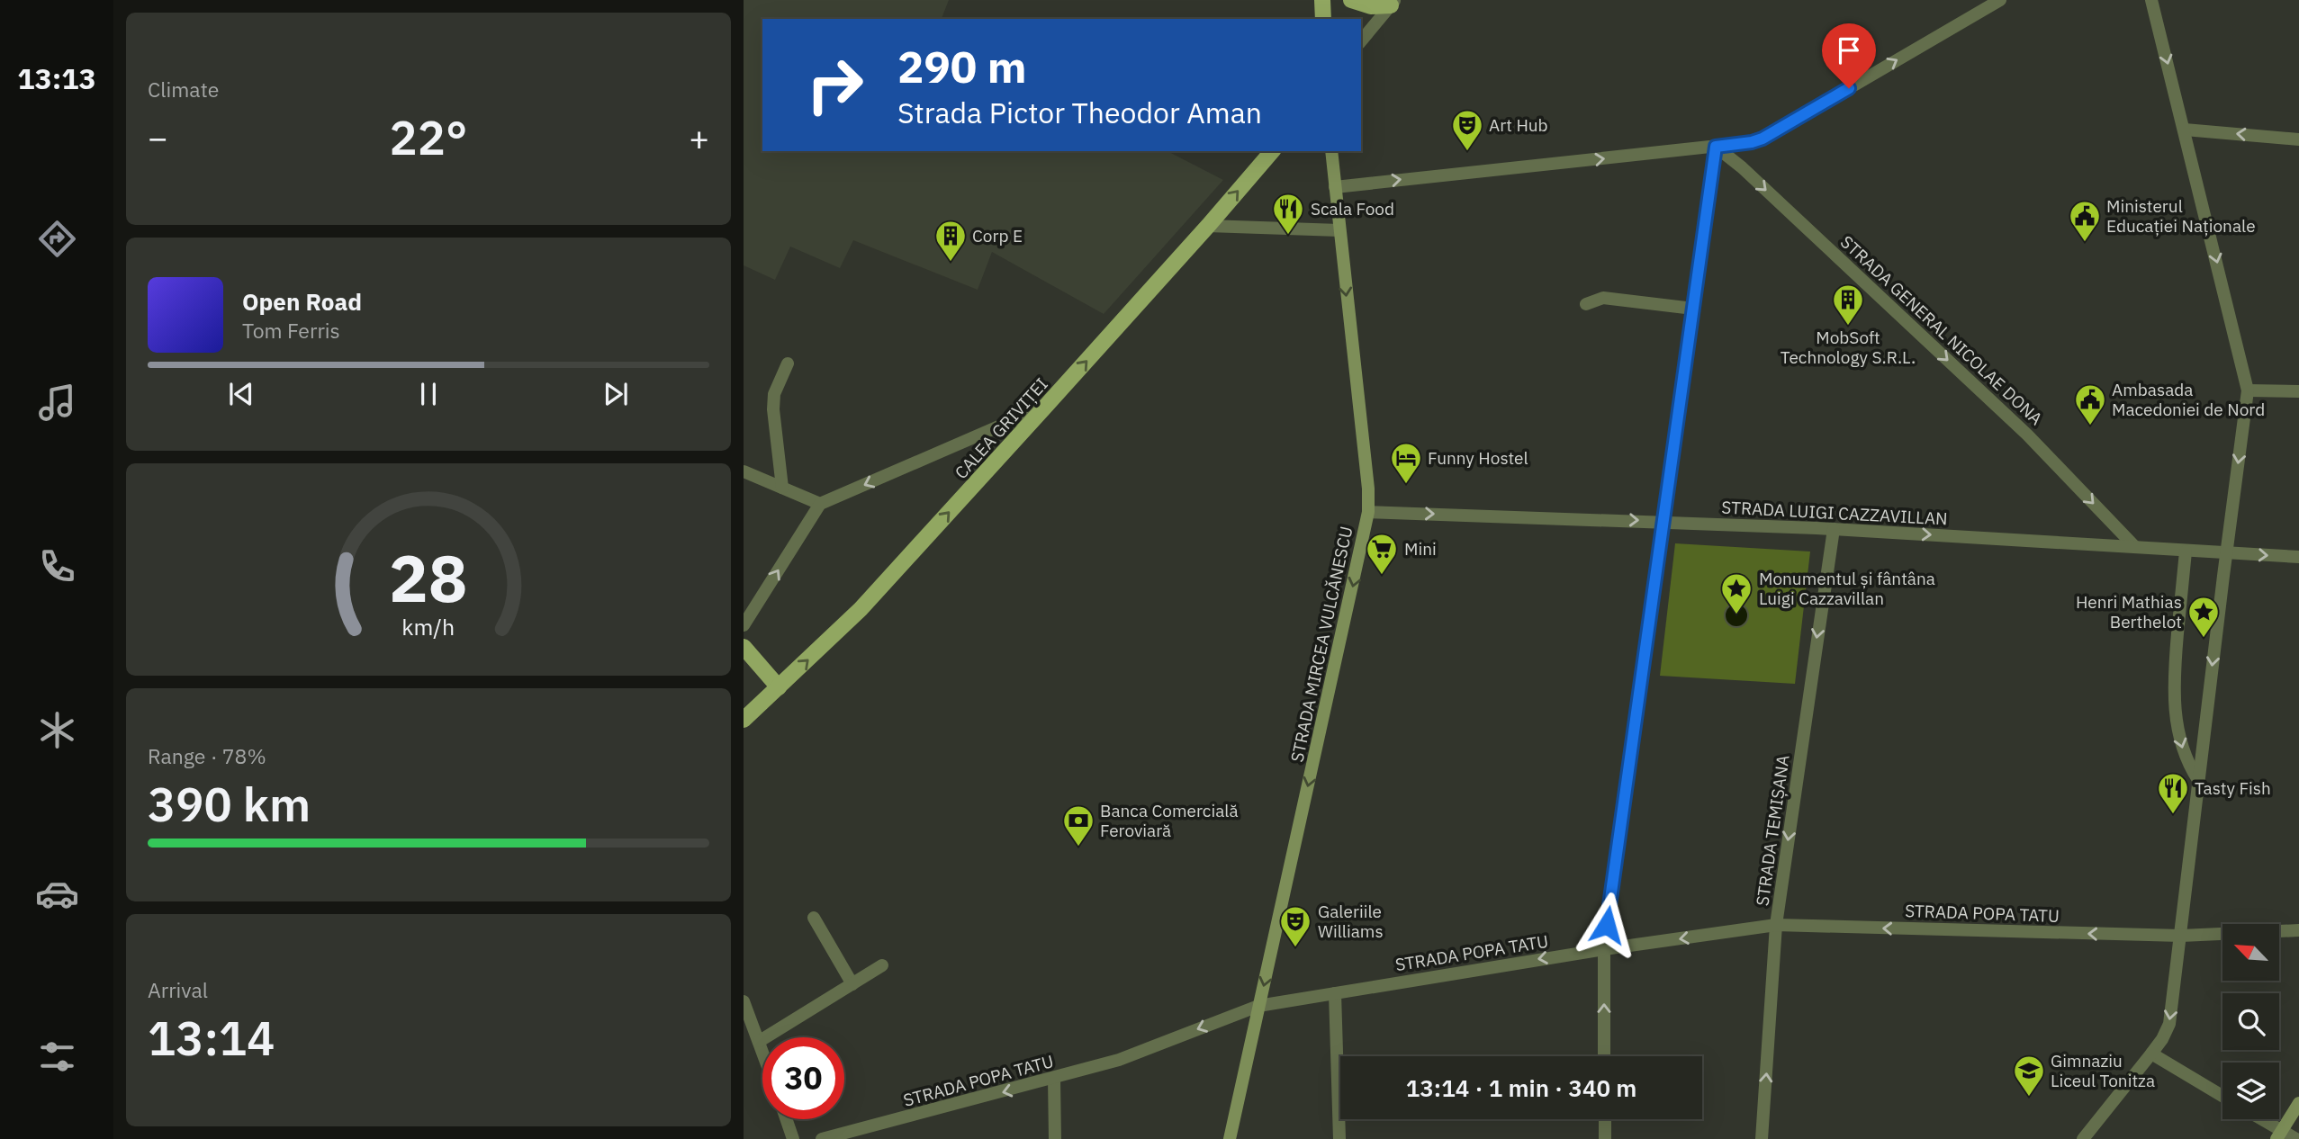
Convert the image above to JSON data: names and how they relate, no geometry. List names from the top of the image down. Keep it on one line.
{"streets":{"main road":["CALEA GRIVIȚEI","STRADA MIRCEA VULCĂNESCU"],"street":["STRADA GENERAL NICOLAE DONA","STRADA LUIGI CAZZAVILLAN","STRADA TEMIȘANA","STRADA POPA TATU"]},"crossings":[["STRADA GENERAL NICOLAE DONA","STRADA LUIGI CAZZAVILLAN"],["STRADA LUIGI CAZZAVILLAN","STRADA MIRCEA VULCĂNESCU"],["STRADA LUIGI CAZZAVILLAN","STRADA TEMIȘANA"],["STRADA MIRCEA VULCĂNESCU","STRADA POPA TATU"],["STRADA TEMIȘANA","STRADA POPA TATU"]],"one_way":["STRADA GENERAL NICOLAE DONA","CALEA GRIVIȚEI","STRADA LUIGI CAZZAVILLAN","STRADA MIRCEA VULCĂNESCU","STRADA POPA TATU"],"places":{"theatre":["Art Hub","Galeriile Williams"],"restaurant":["Scala Food","Tasty Fish"],"public building":["Ministerul Educației Naționale","Ambasada Macedoniei de Nord"],"building":["Corp E","MobSoft Technology S.R.L."],"hotel":["Funny Hostel"],"supermarket":["Mini"],"place":["Monumentul și fântâna Luigi Cazzavillan","Henri Mathias Berthelot"],"bank":["Banca Comercială Feroviară"],"school or university":["Gimnaziu Liceul Tonitza"]},"north":"top left","page":{"tabs":"13:13","tile":["Climate",["Range · 78%","390 km"],["Arrival","13:14"]],"turn":["290 m","Strada Pictor Theodor Aman"],"heat":["−","22°","+"],"song":["Open Road","Tom Ferris"],"limit":"30","trip":"13:14 · 1 min · 340 m","gauge":["28","km/h"]}}
